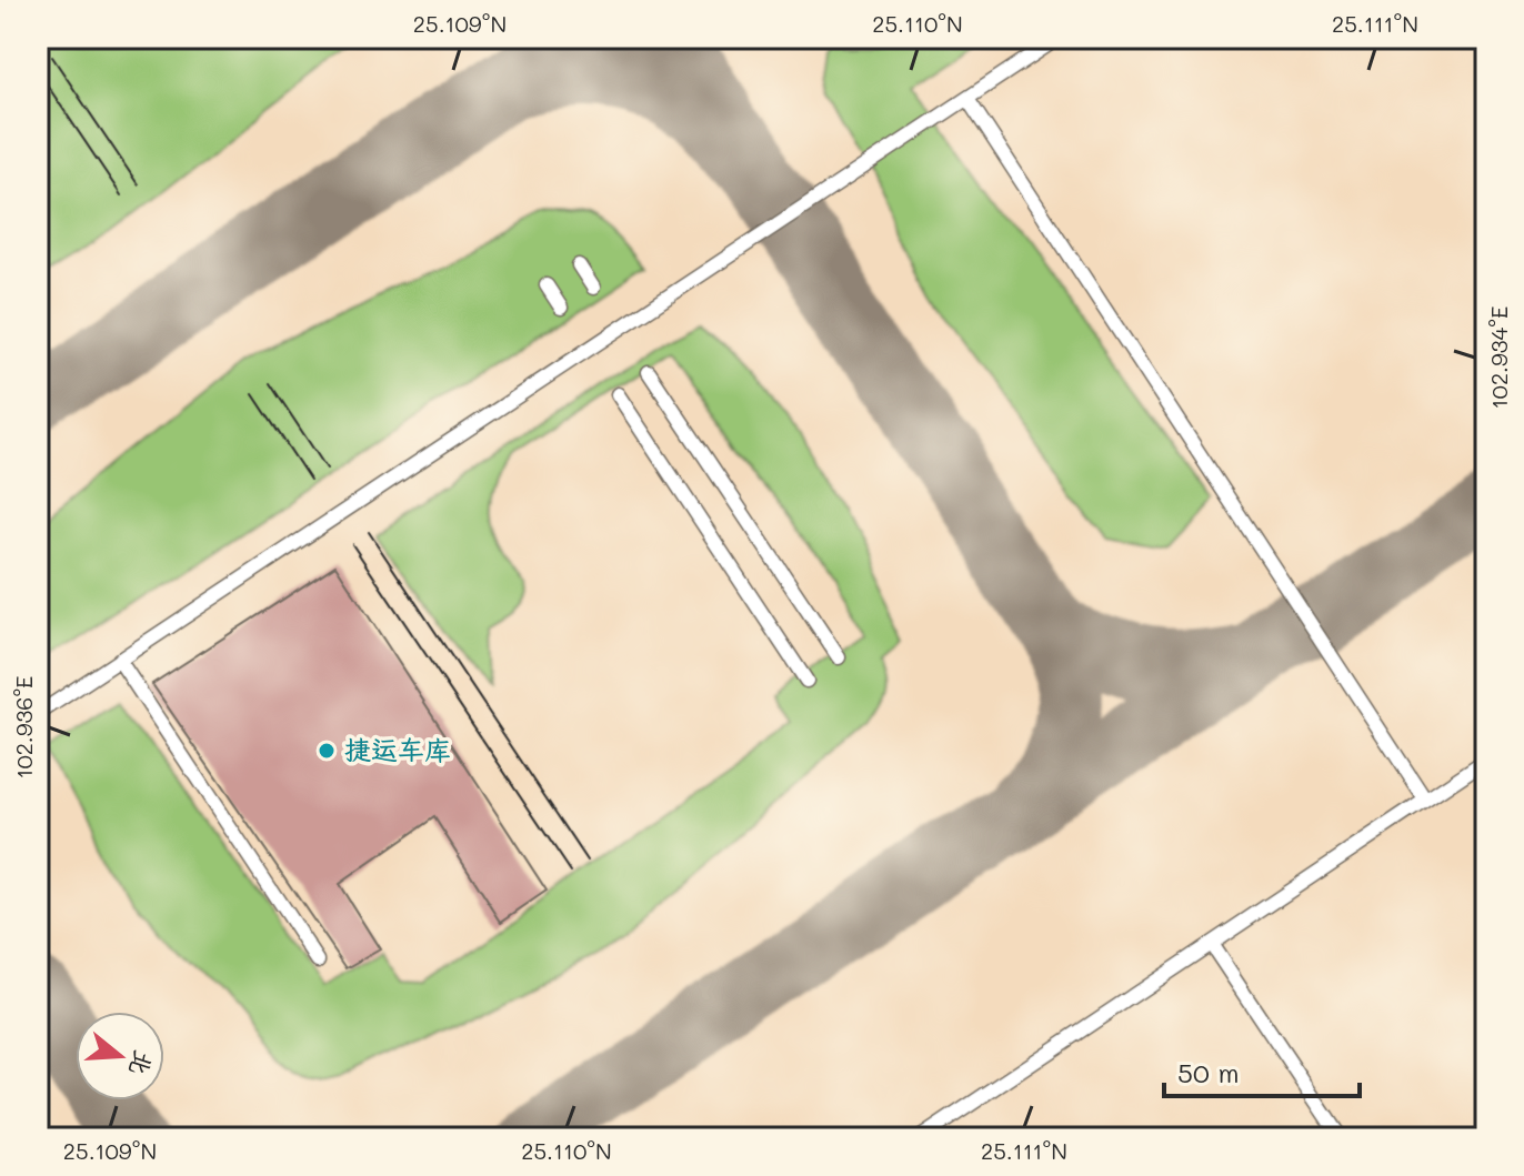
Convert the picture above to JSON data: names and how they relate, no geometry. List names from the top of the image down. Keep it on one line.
{"places":["捷运车库"],"scale_bar":"50 m","north":"right","coordinates":["25.109°N","25.110°N","25.111°N","102.934°E","102.936°E"]}
